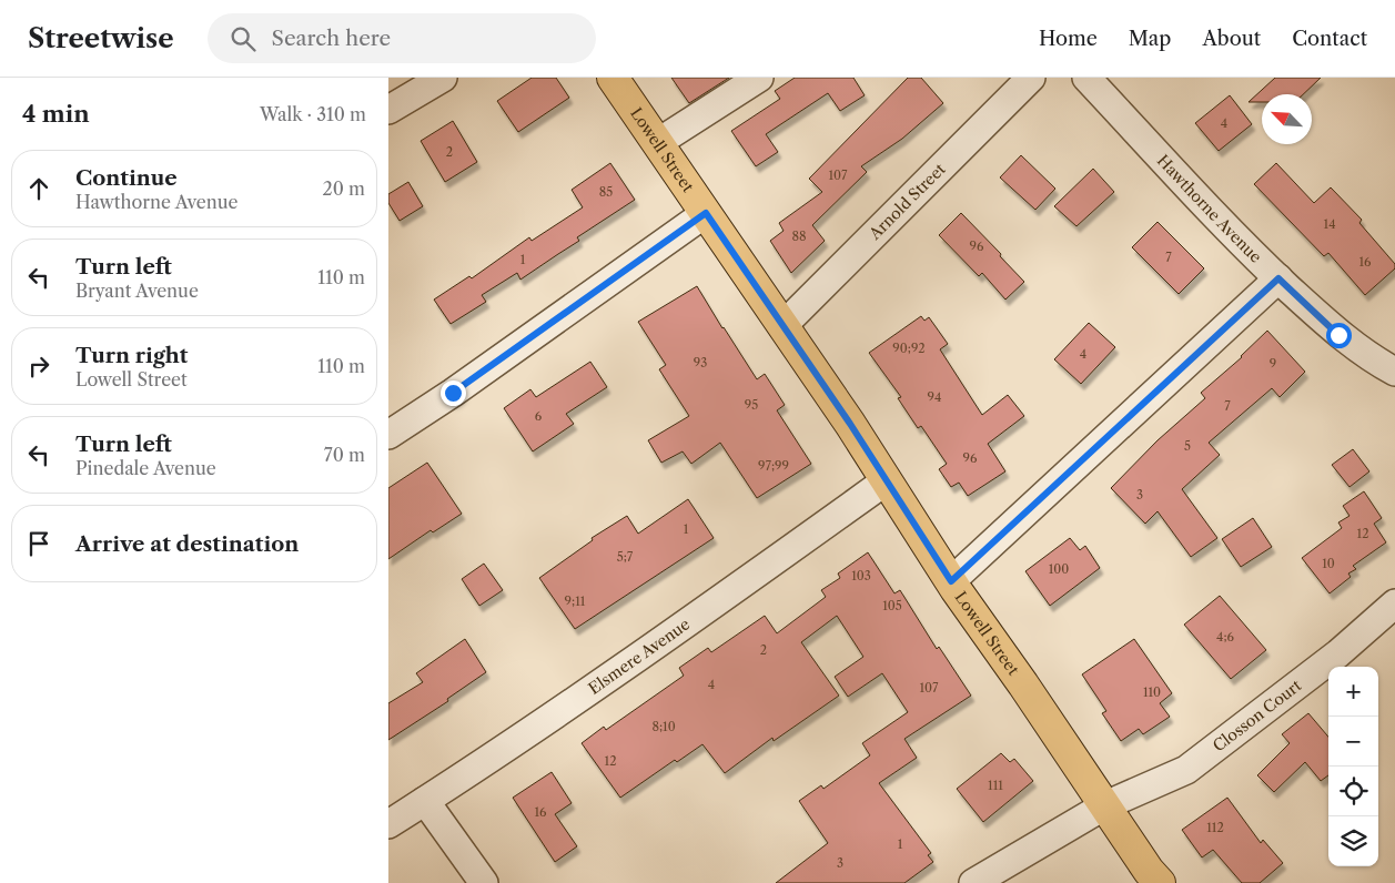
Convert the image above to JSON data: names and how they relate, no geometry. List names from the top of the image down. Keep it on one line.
{"streets":{"main road":["Lowell Street"],"street":["Arnold Street","Hawthorne Avenue","Elsmere Avenue","Closson Court"]},"crossings":[["Lowell Street","Arnold Street"],["Lowell Street","Elsmere Avenue"],["Lowell Street","Closson Court"]],"house_numbers":["4","2","107","85","14","88","96","7","1","16","90;92","4","93","9","94","95","7","6","5","96","97;99","3","1","12","5;7","10","100","103","9;11","105","4;6","2","4","107","110","8;10","12","111","16","112","1","3"],"north":"top left","page":{"header":"Streetwise","search":"Search here","nav":["Home","Map","About","Contact"],"heading":["4 min","Walk · 310 m"],"list":[["Continue","Hawthorne Avenue","20 m"],["Turn left","Bryant Avenue","110 m"],["Turn right","Lowell Street","110 m"],["Turn left","Pinedale Avenue","70 m"],"Arrive at destination"],"map_buttons":["+","−"]}}
